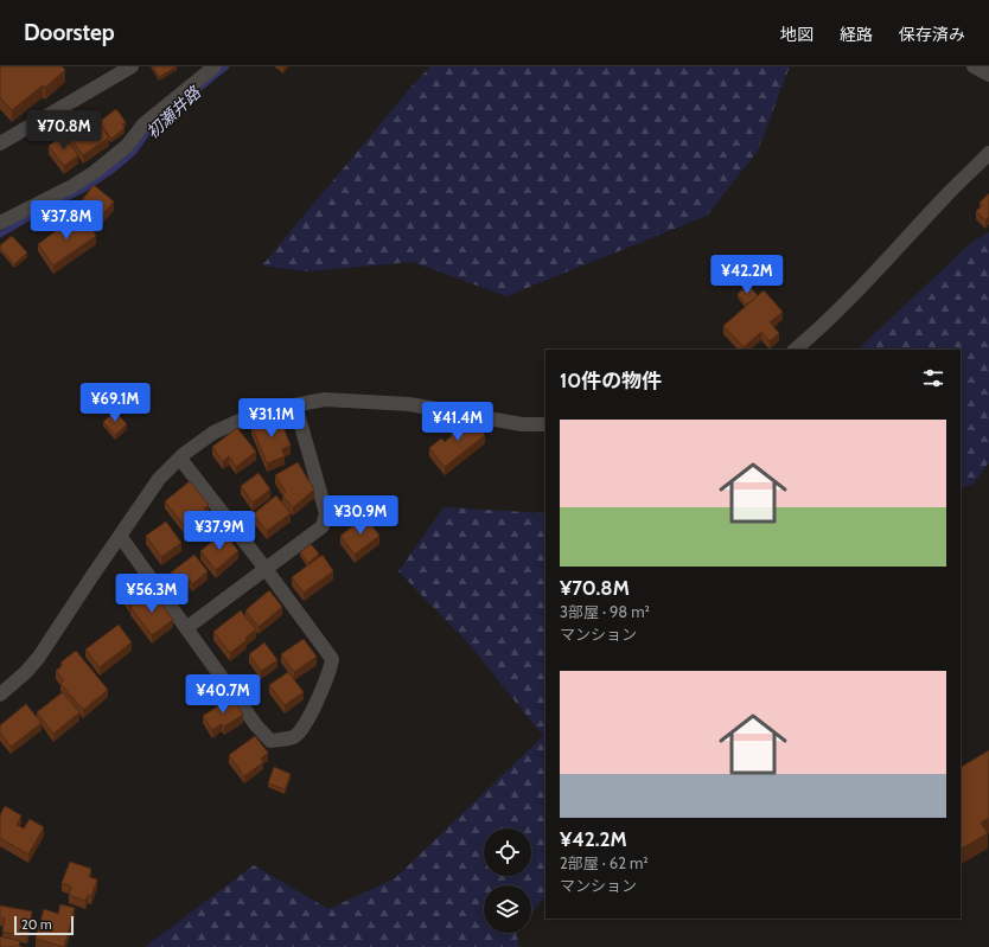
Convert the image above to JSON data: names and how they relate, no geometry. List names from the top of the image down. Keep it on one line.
{"water":["初瀬井路"],"scale_bar":"20 m","page":{"header":"Doorstep","nav":["地図","経路","保存済み"],"price":["¥70.8M","¥37.8M","¥42.2M","¥69.1M","¥31.1M","¥41.4M","¥30.9M","¥37.9M","¥56.3M","¥40.7M"],"heading":"10件の物件","list":[{"name":"¥70.8M","note":"3部屋 · 98 m² · マンション"},{"name":"¥42.2M","note":"2部屋 · 62 m² · マンション"}],"scale":"20 m"}}
